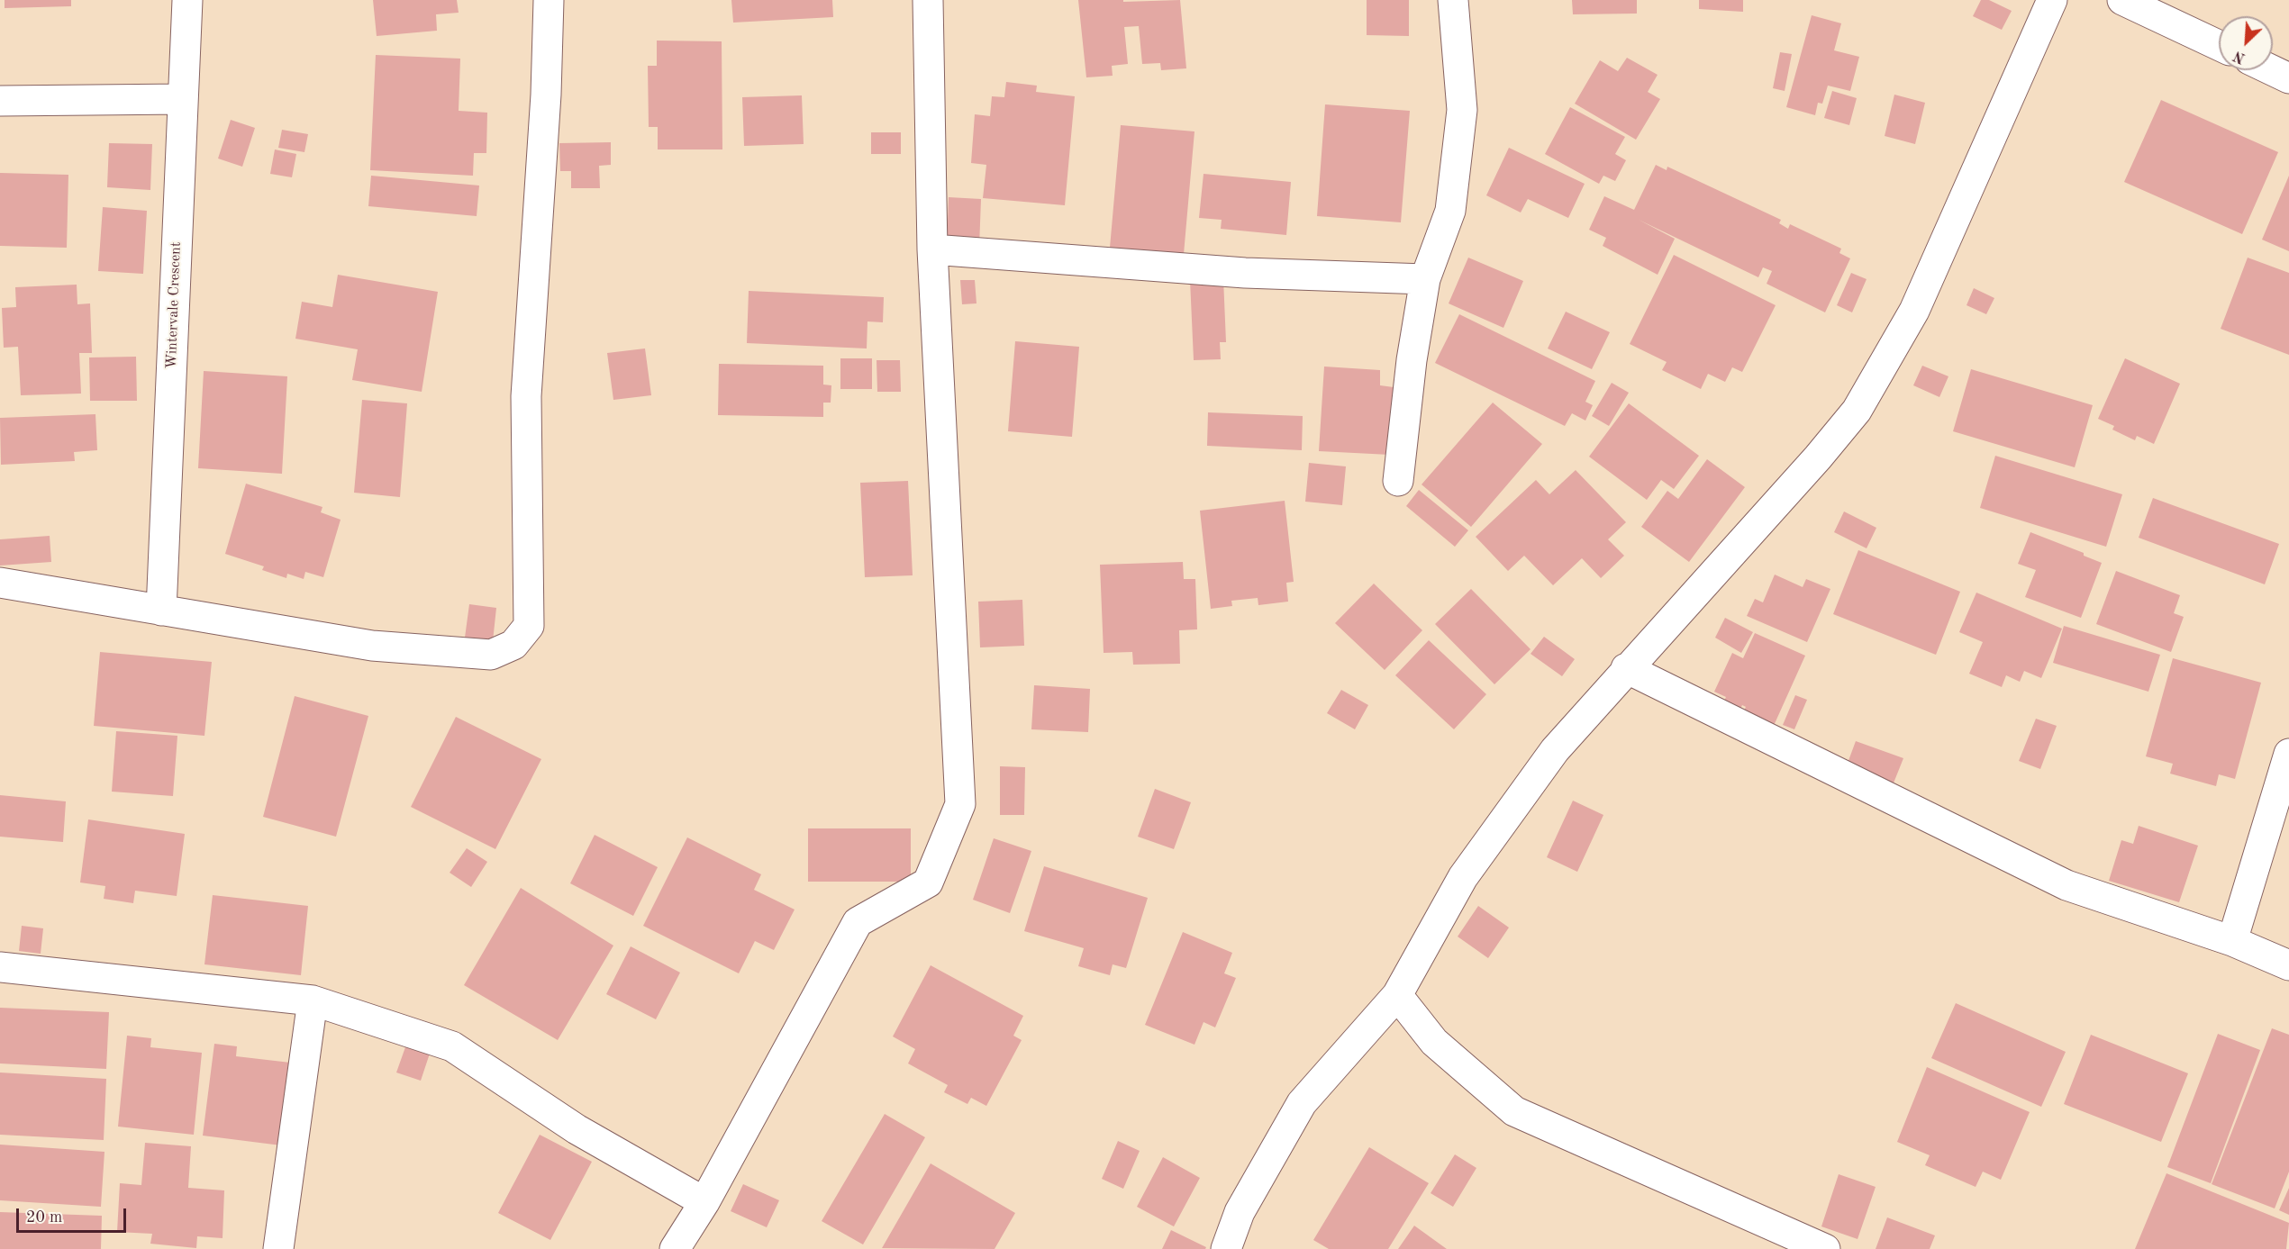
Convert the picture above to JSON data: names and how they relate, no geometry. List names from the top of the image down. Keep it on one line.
{"streets":{"street":["Wintervale Crescent"]},"scale_bar":"20 m","north":"bottom left"}
